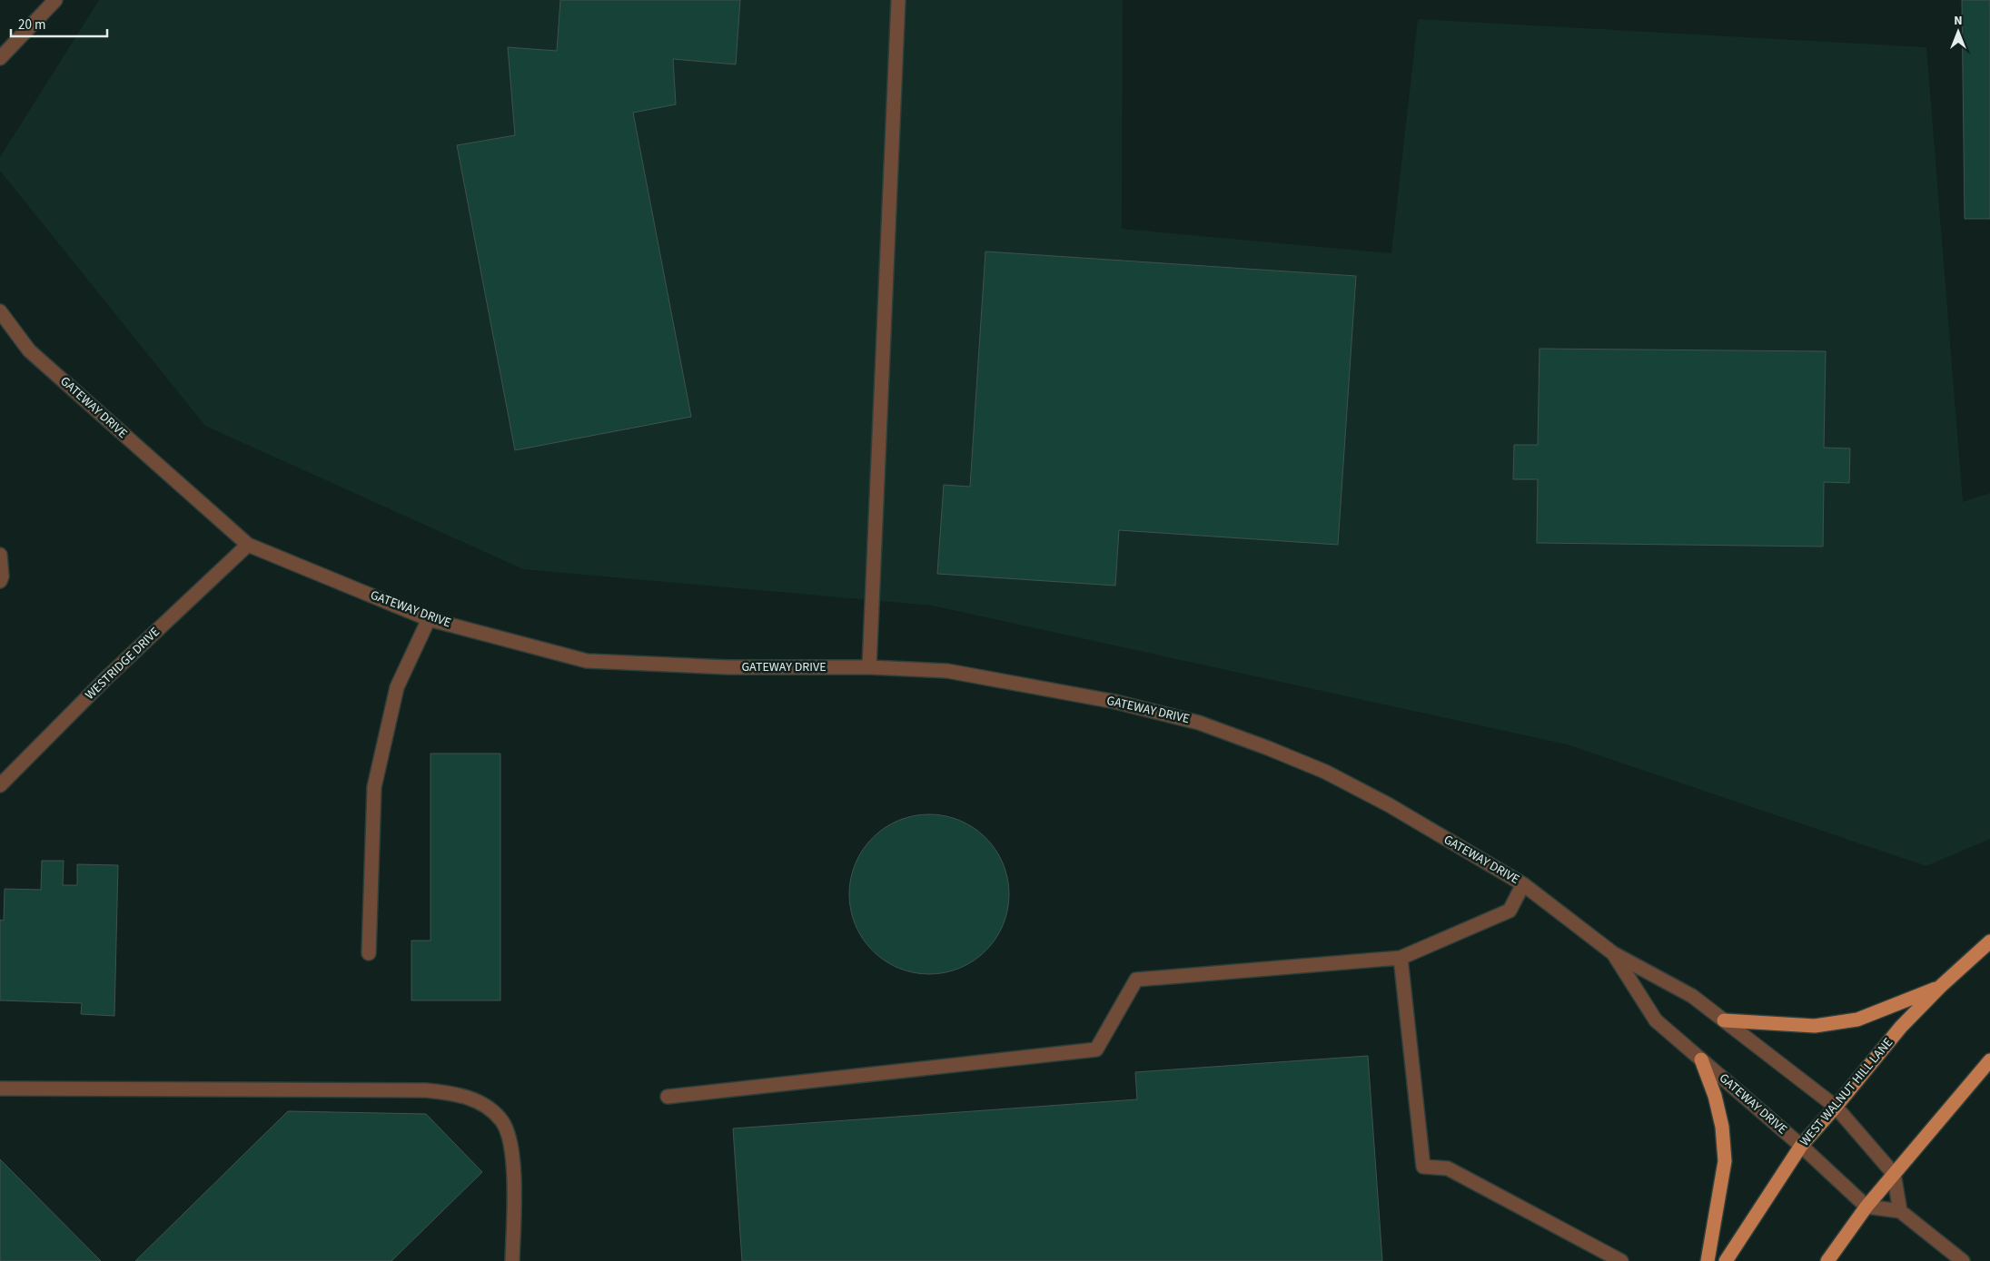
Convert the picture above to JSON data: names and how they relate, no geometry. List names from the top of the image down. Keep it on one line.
{"streets":{"main road":["WEST WALNUT HILL LANE"],"street":["GATEWAY DRIVE","WESTRIDGE DRIVE"]},"crossings":[["GATEWAY DRIVE","WESTRIDGE DRIVE"],["GATEWAY DRIVE","WEST WALNUT HILL LANE"]],"scale_bar":"20 m","north":"top"}
